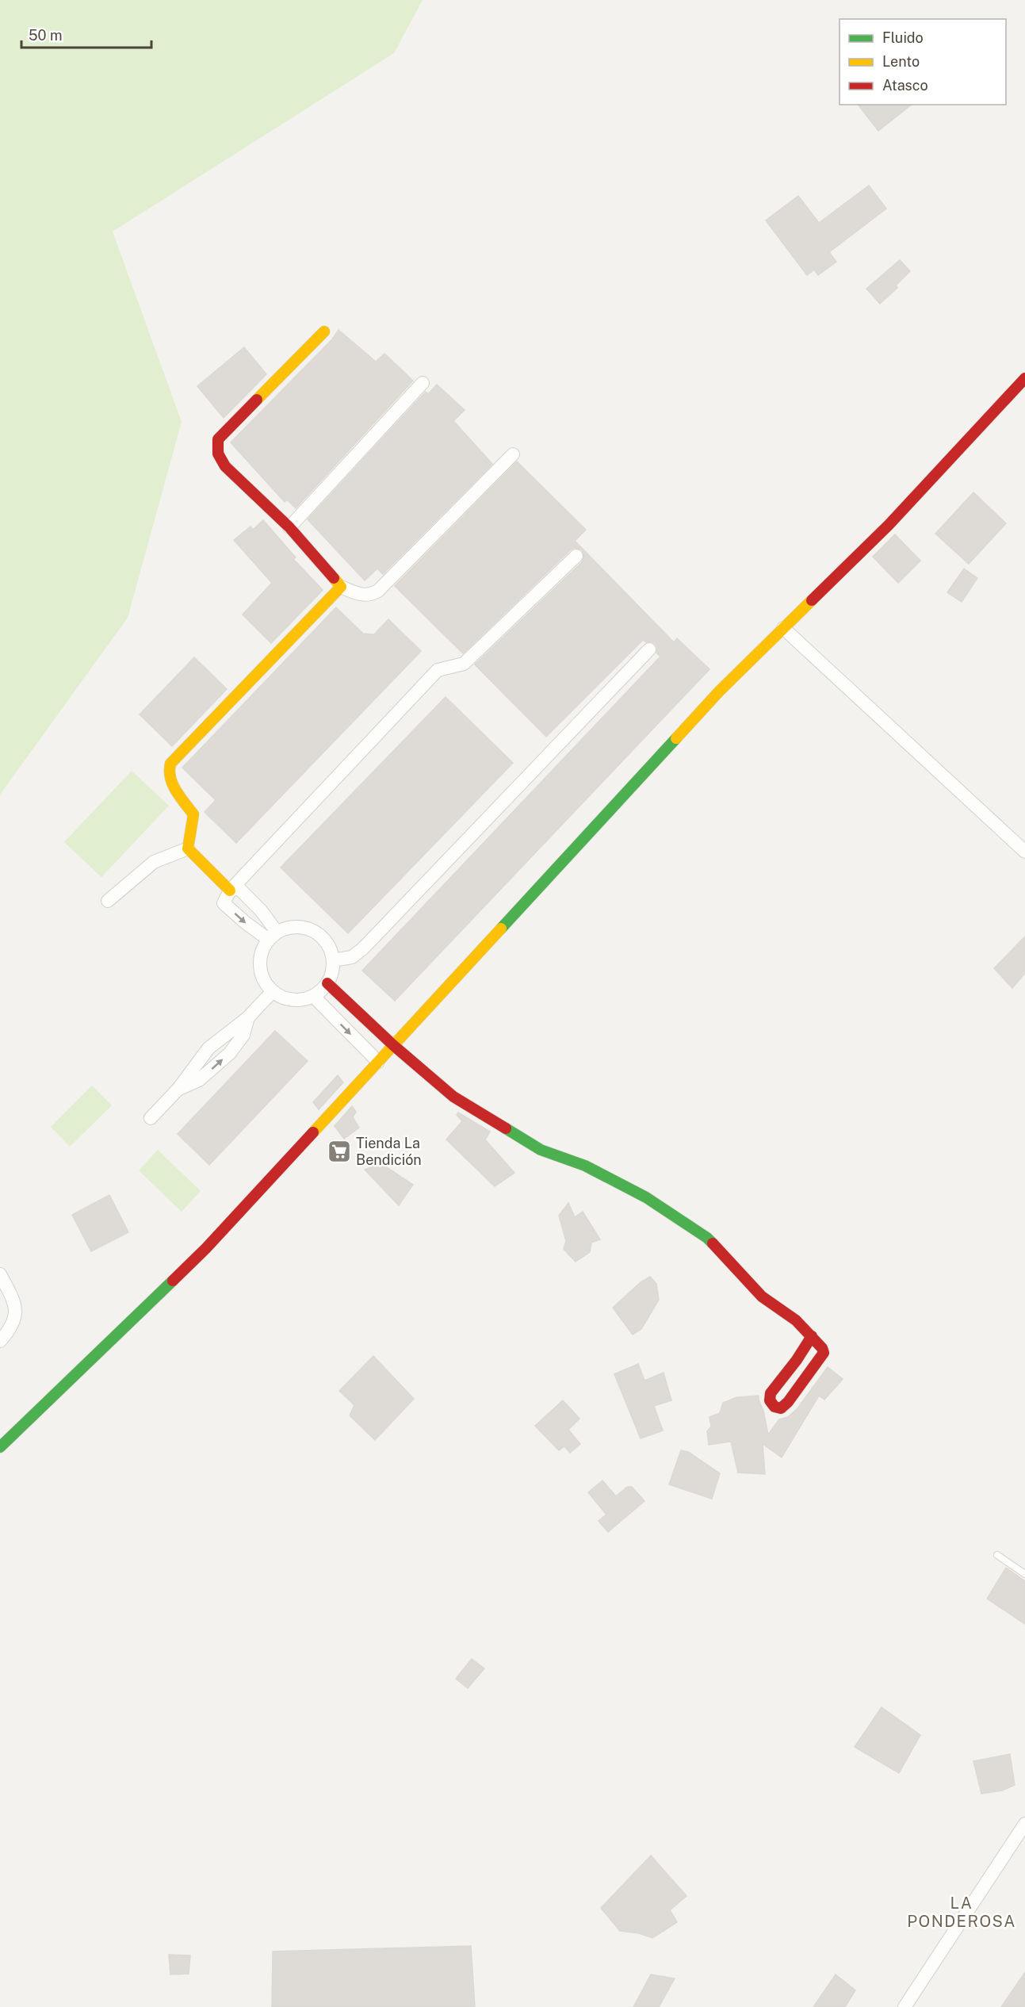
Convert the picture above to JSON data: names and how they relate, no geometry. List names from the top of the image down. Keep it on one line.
{"districts":["LA PONDEROSA"],"places":{"supermarket":["Tienda La Bendición"]},"legend":["Fluido","Lento","Atasco"],"scale_bar":"50 m"}
